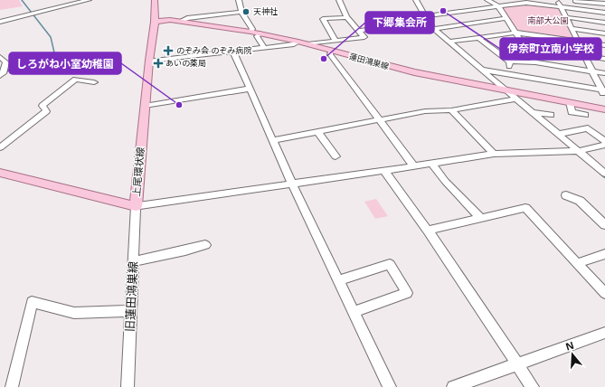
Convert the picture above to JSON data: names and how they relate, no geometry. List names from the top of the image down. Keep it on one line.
{"streets":{"main road":["蓮田鴻巣線","上尾環状線"],"street":["旧蓮田鴻巣線"]},"crossings":[["蓮田鴻巣線","上尾環状線"],["上尾環状線","旧蓮田鴻巣線"]],"parks":["南部大公園"],"places":{"other":["伊奈町立南小学校","天神社","下郷集会所","しろがね小室幼稚園"],"health":["のぞみ会 のぞみ病院","あいの薬局"]},"north":"top"}
